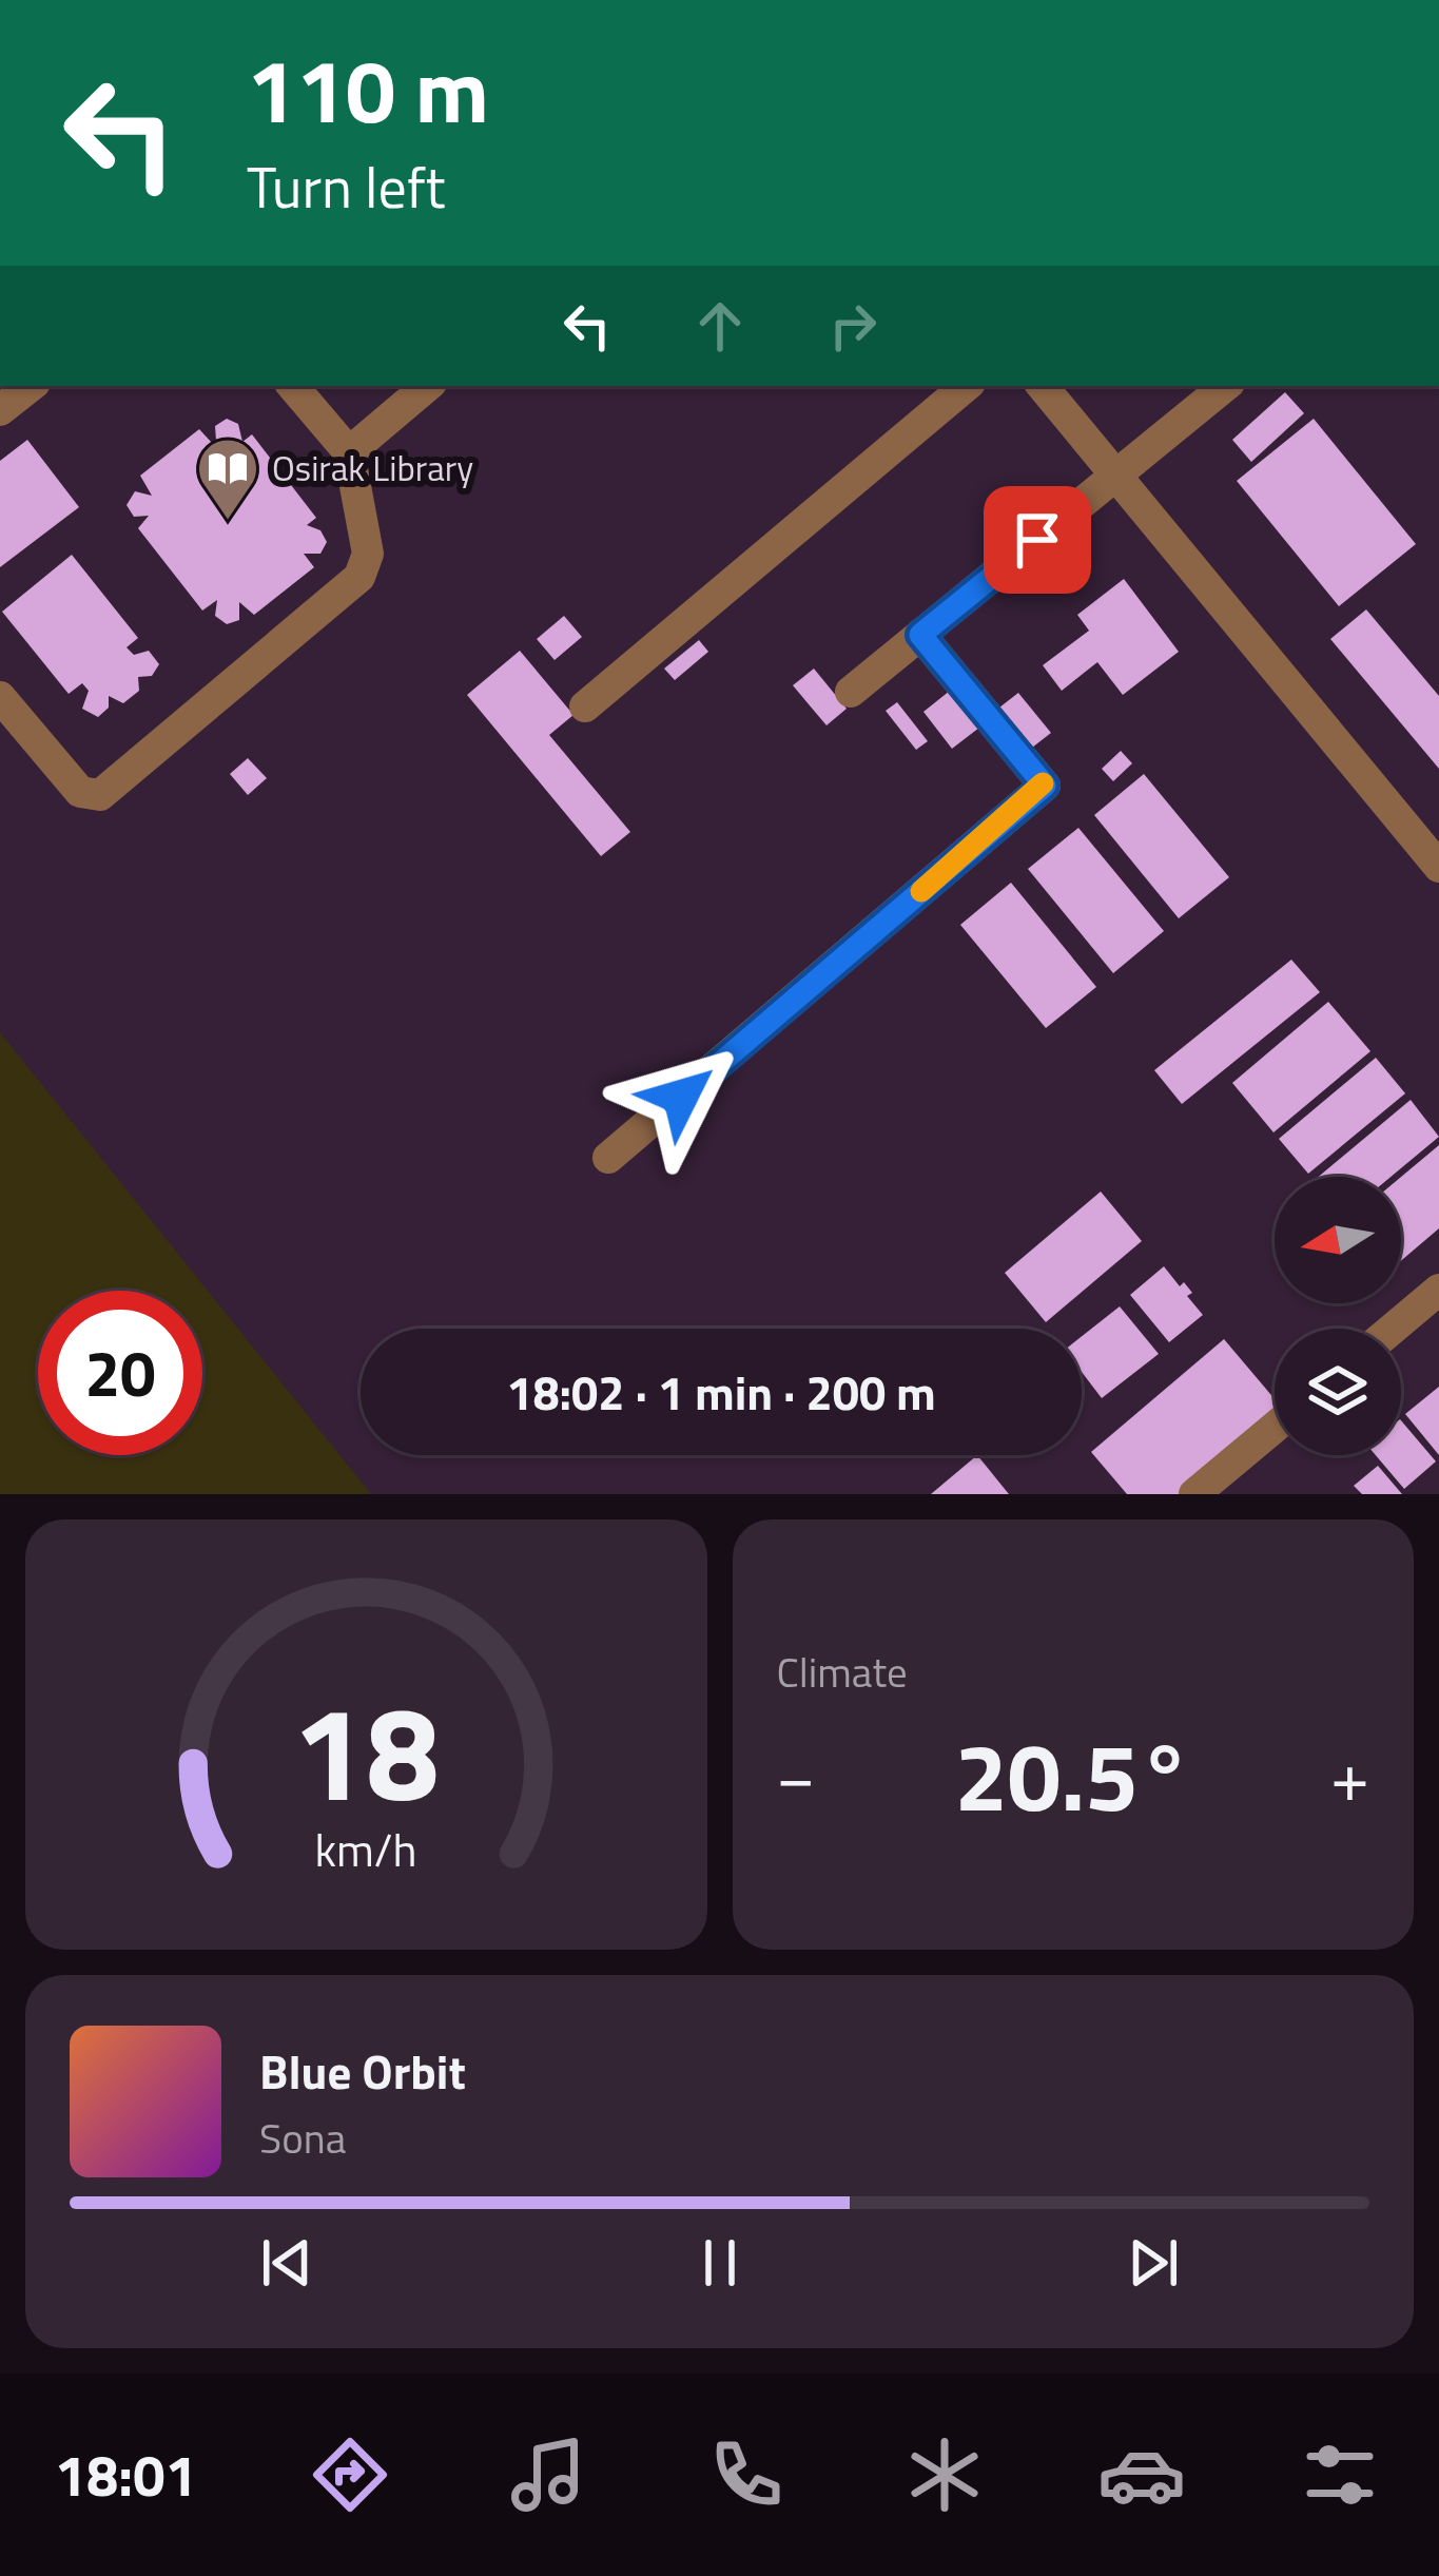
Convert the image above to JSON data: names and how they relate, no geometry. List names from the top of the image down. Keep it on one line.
{"places":{"library":["Osirak Library"]},"north":"left","page":{"turn":["110 m","Turn left"],"limit":"20","trip":"18:02 · 1 min · 200 m","tile":"Climate","heat":["−","20.5°","+"],"song":["Blue Orbit","Sona"],"tabs":"18:01","gauge":["18","km/h"]}}
